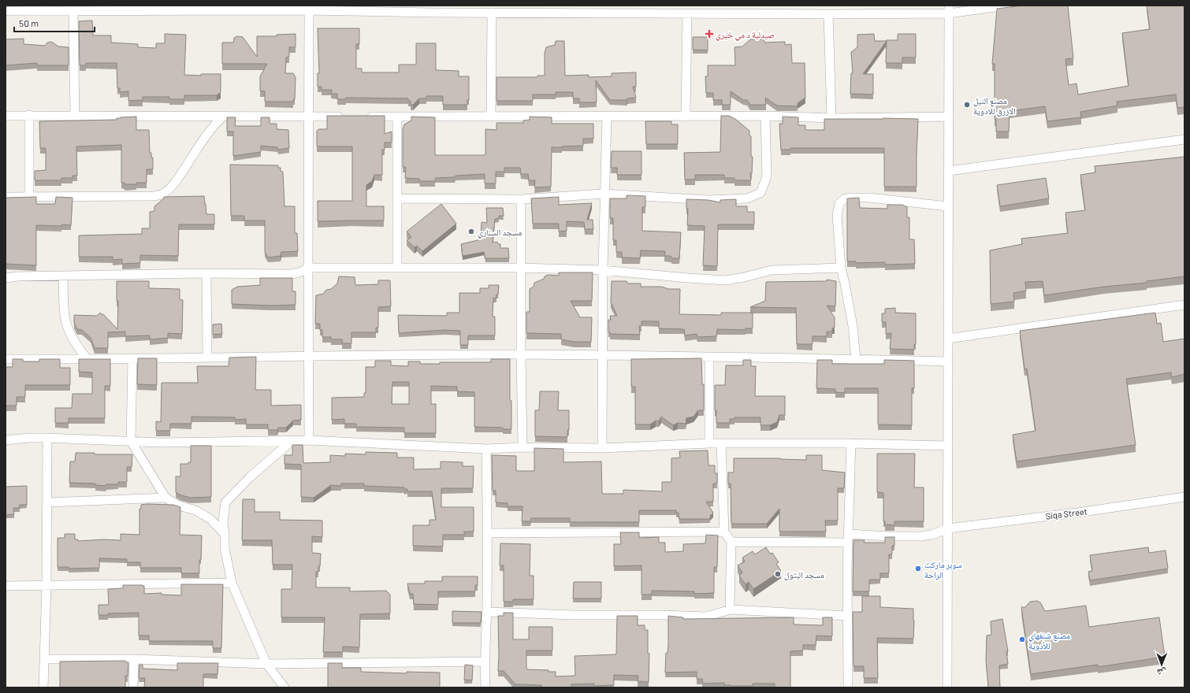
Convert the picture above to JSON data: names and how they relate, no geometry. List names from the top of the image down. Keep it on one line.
{"streets":{"street":["Siqa Street"]},"places":{"health":["صيدلية د مي خيري"],"other":["مصنع النيل الازرق للادوية","مسجد السناري","سوبر ماركت الراحة","مسجد البتول","مصنع شنغهاي للأدوية"]},"scale_bar":"50 m","north":"bottom"}
